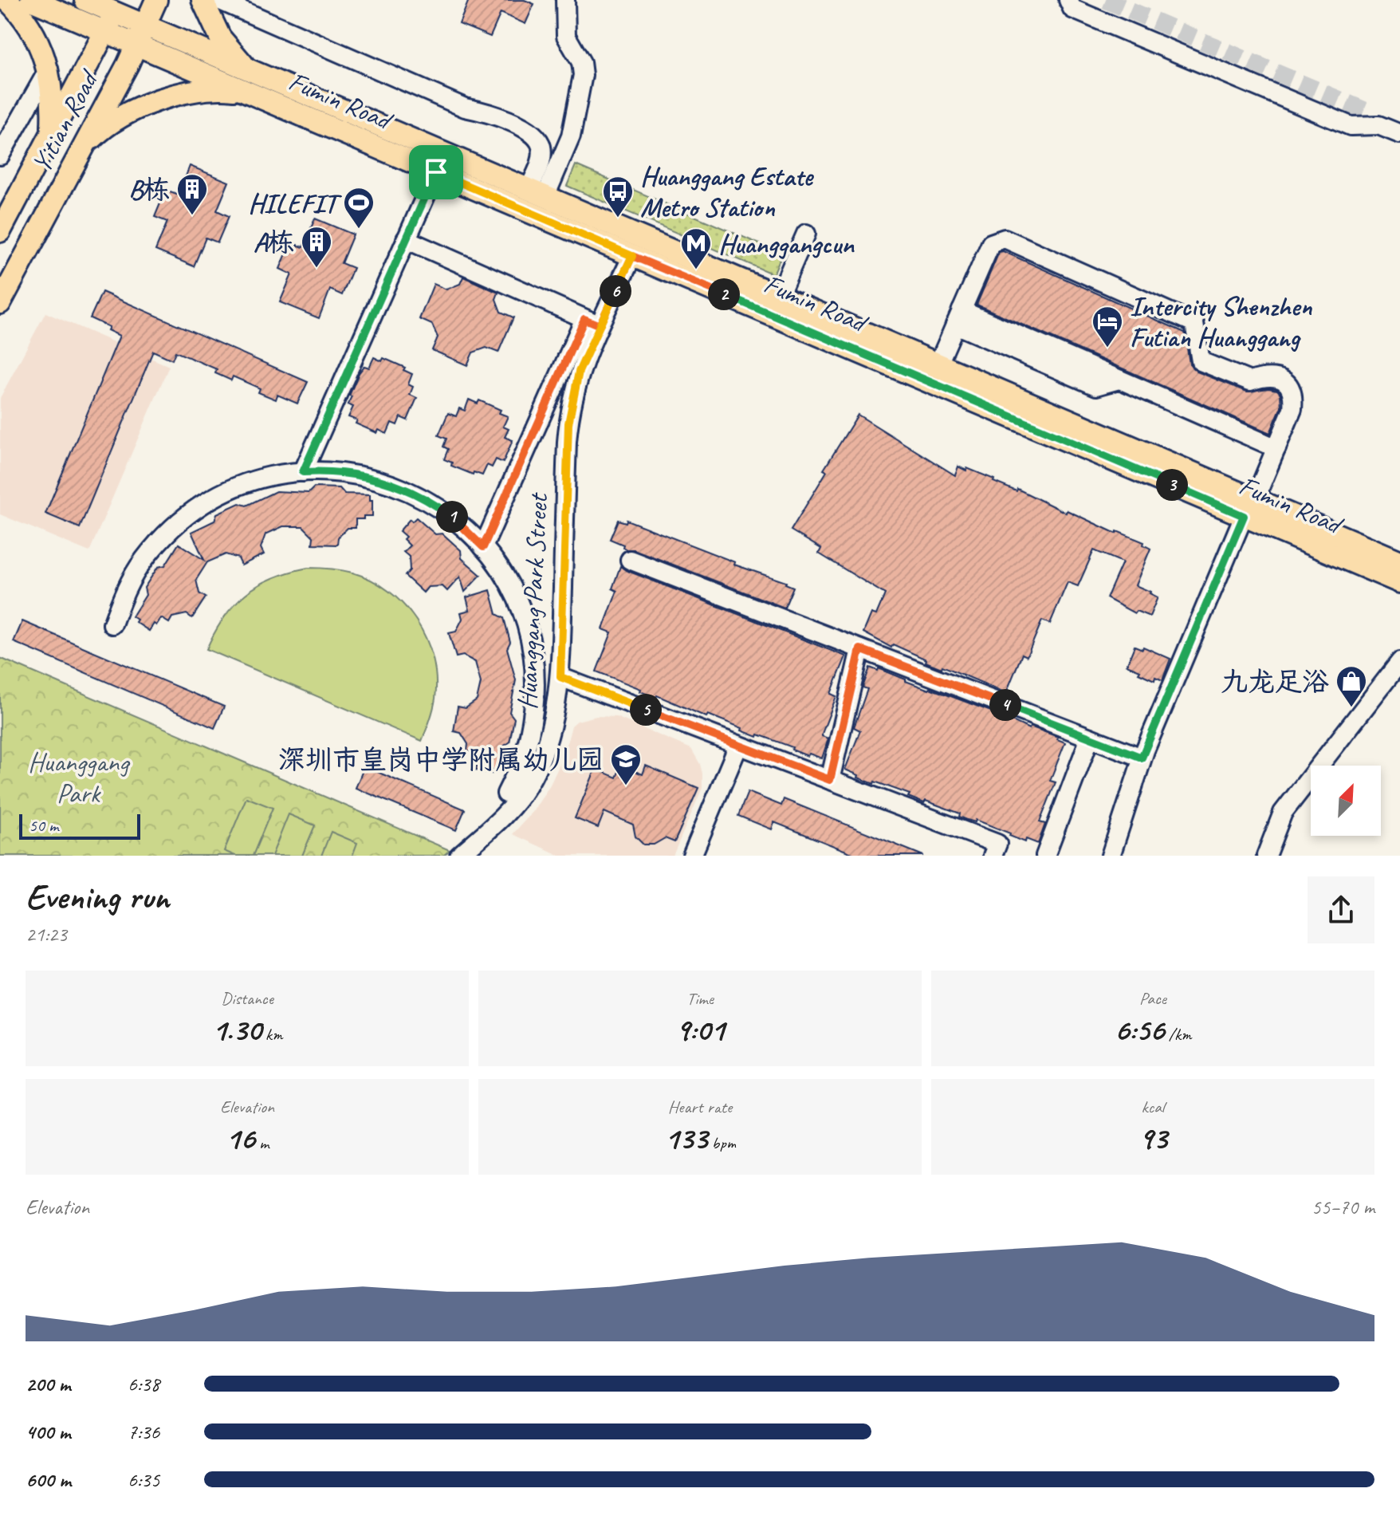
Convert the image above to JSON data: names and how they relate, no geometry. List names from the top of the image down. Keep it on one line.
{"streets":{"main road":["Fumin Road","Yitian Road"],"street":["Huanggang Park Street"]},"crossings":[["Fumin Road","Yitian Road"],["Fumin Road","Huanggang Park Street"]],"parks":["Huanggang Park"],"places":{"building":["B栋","A栋"],"bus stop":["Huanggang Estate Metro Station"],"sports":["HILEFIT"],"metro station":["Huanggangcun"],"hotel":["Intercity Shenzhen Futian Huanggang"],"shop":["九龙足浴"],"school or university":["深圳市皇岗中学附属幼儿园"]},"scale_bar":"50 m","north":"top right","page":{"pins":["6","2","3","1","4","5"],"scale":"50 m","heading":["Evening run","21:23"],"stats":[["Distance","1.30 km"],["Time","9:01"],["Pace","6:56 /km"],["Elevation","16 m"],["Heart rate","133 bpm"],["kcal","93"]],"chart":["Elevation","55–70 m"],"list":[{"name":"200 m","note":"6:38"},{"name":"400 m","note":"7:36"},{"name":"600 m","note":"6:35"}]}}
